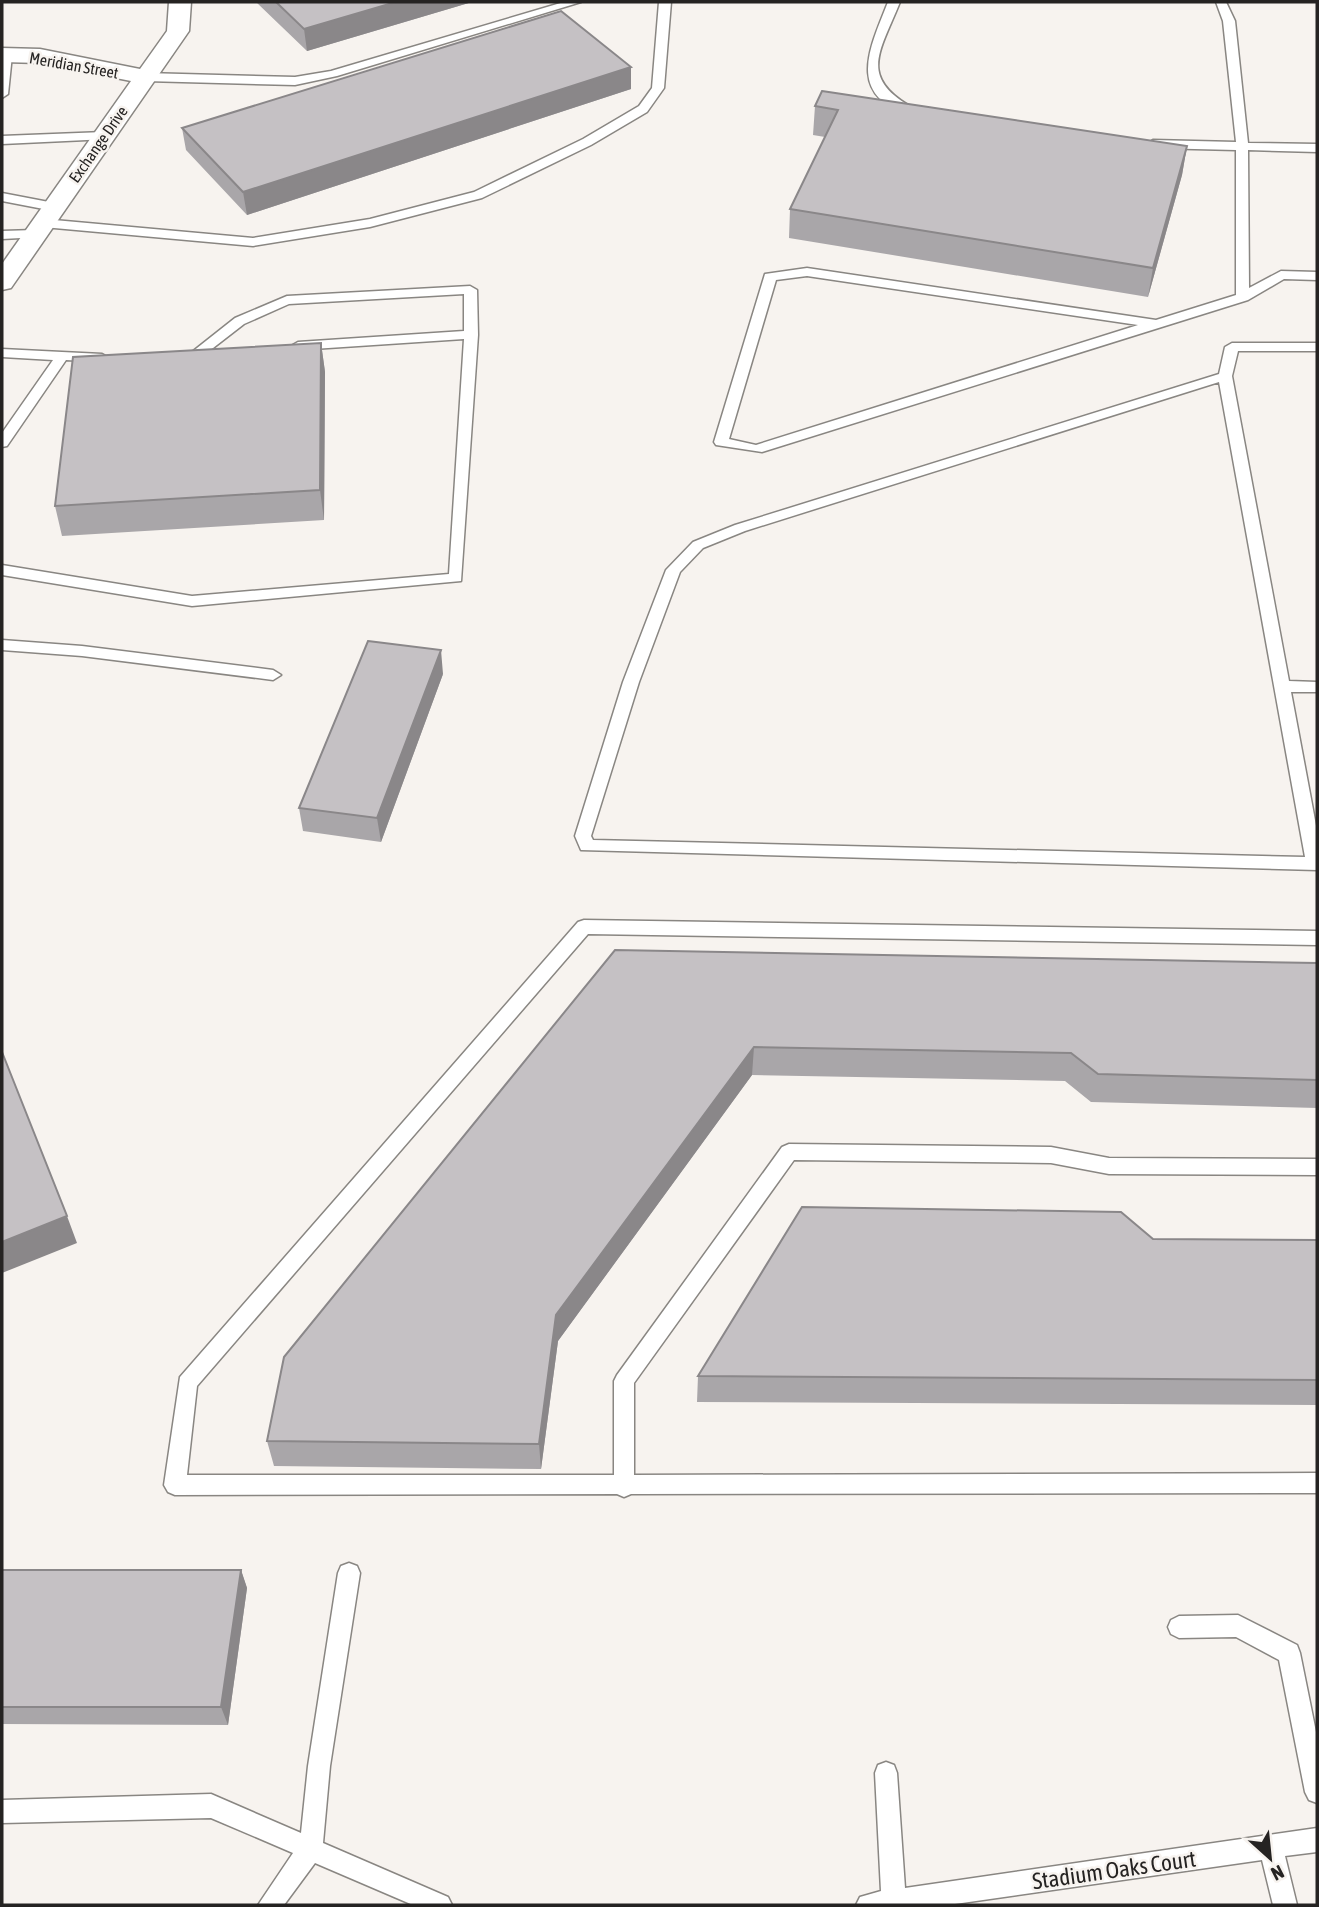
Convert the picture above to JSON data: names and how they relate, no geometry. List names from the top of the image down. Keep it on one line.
{"streets":{"street":["Meridian Street","Exchange Drive"],"lane":["Stadium Oaks Court"]},"crossings":[["Meridian Street","Exchange Drive"]],"north":"bottom right"}
